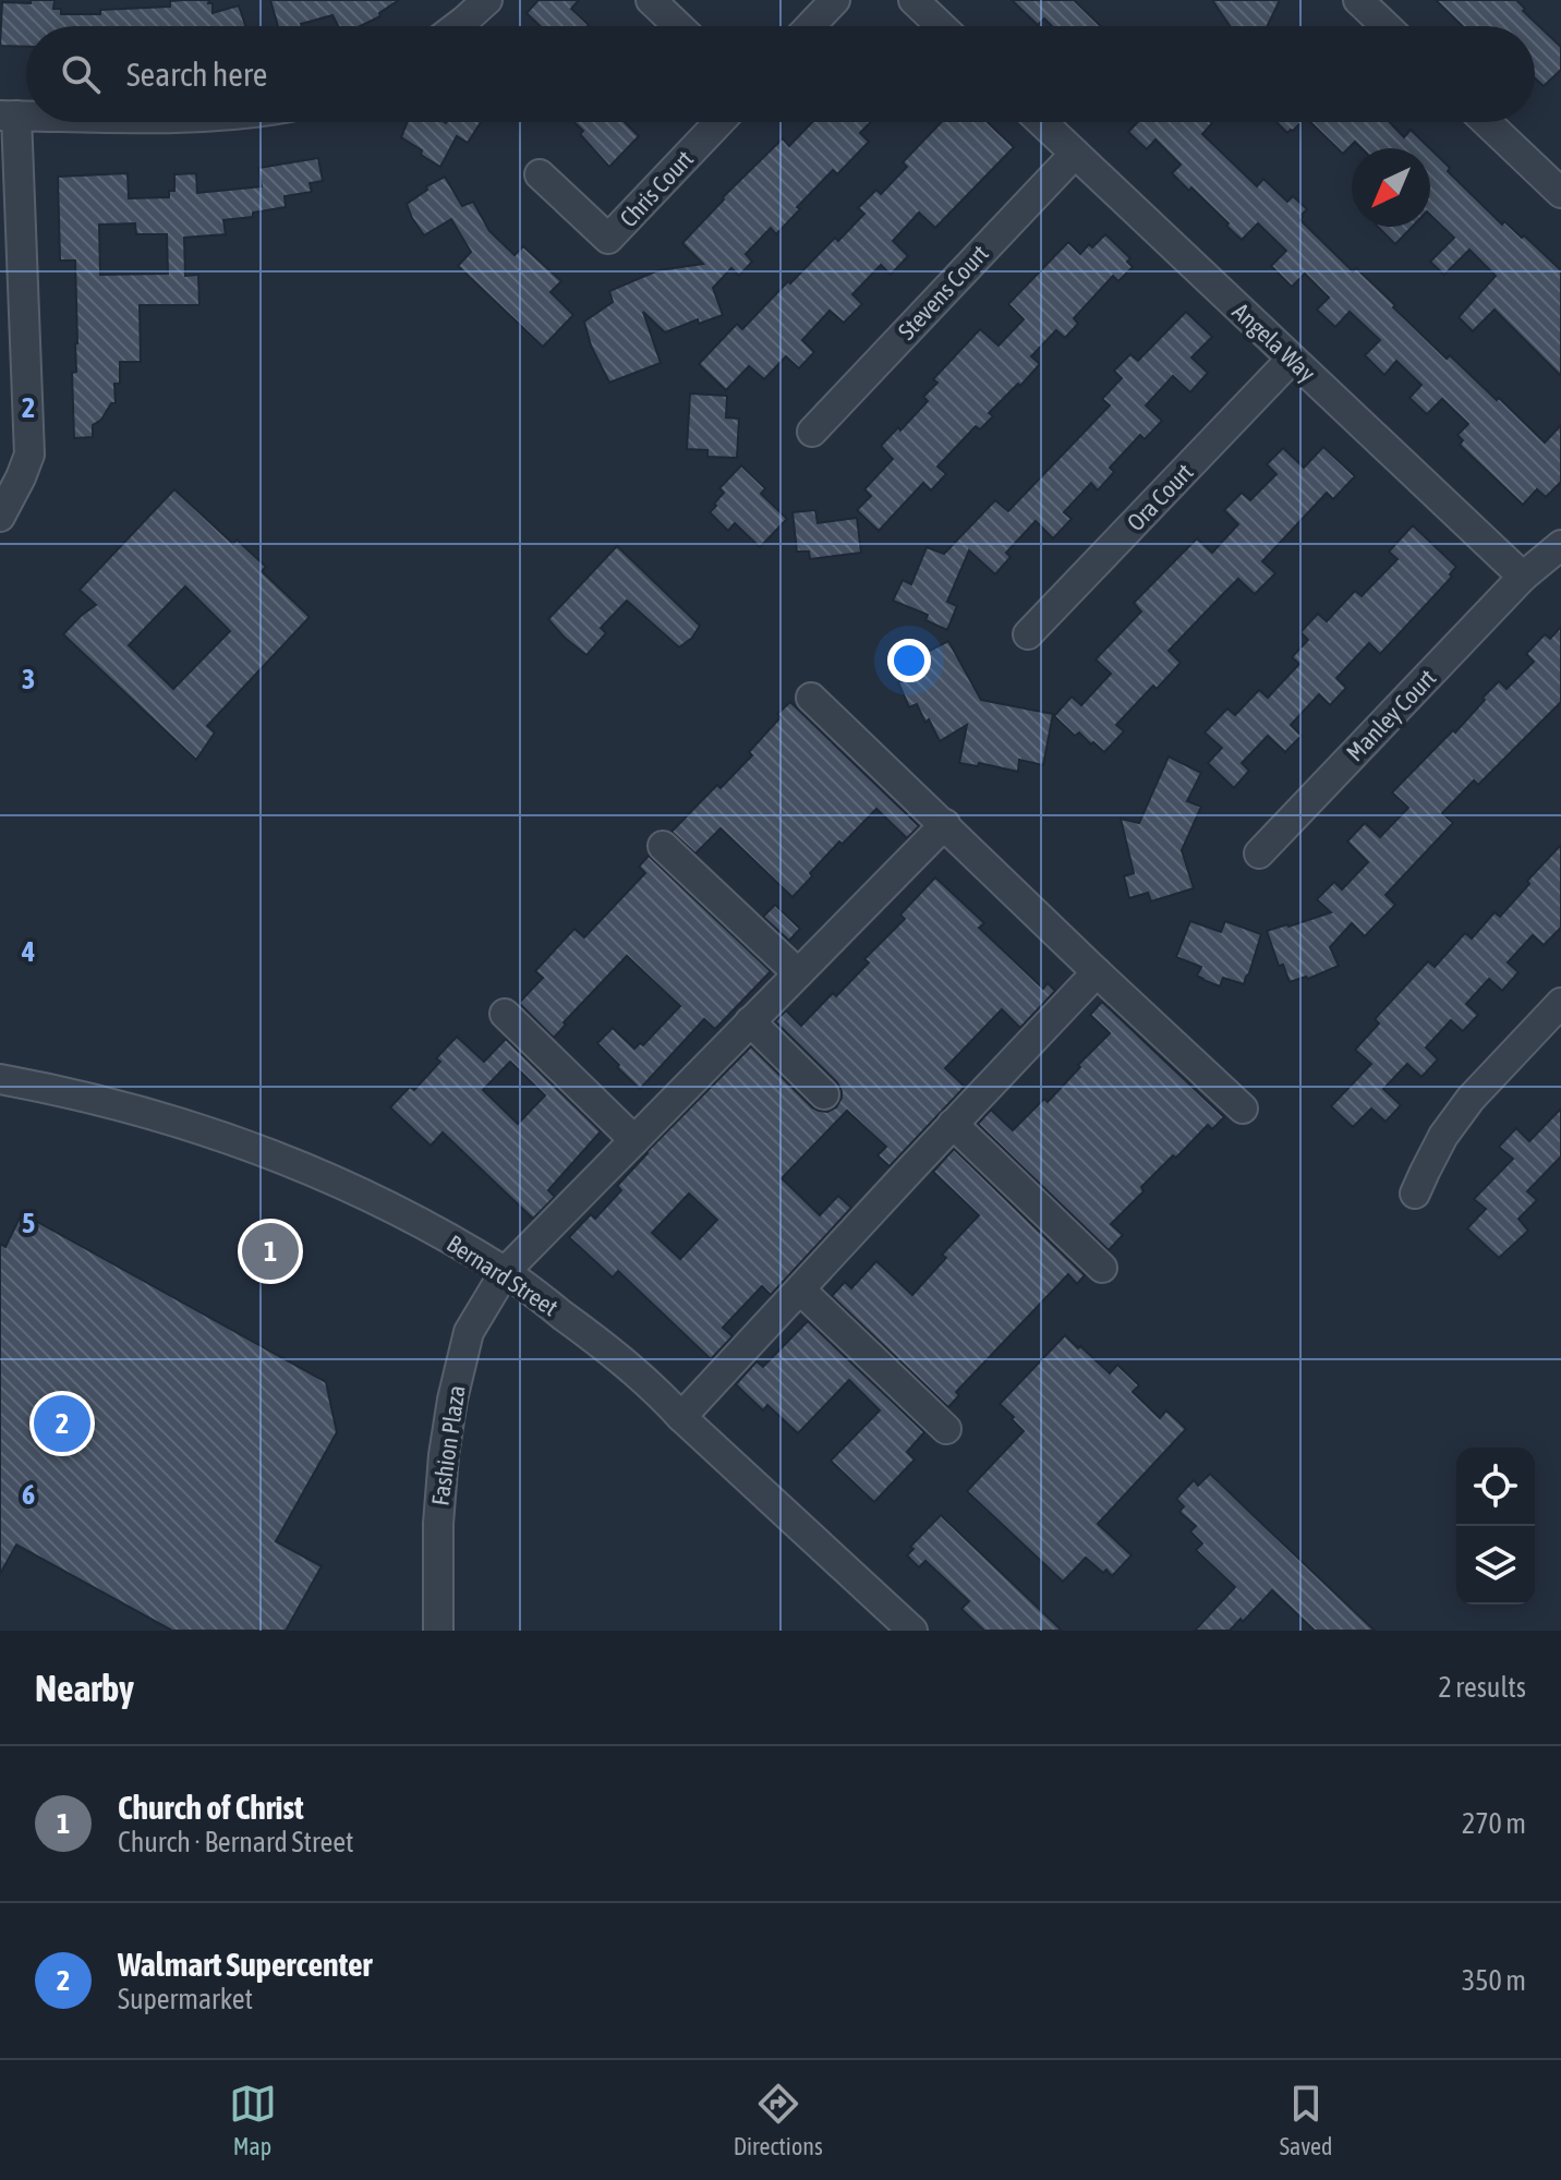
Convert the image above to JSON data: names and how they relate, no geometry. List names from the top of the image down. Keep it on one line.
{"streets":{"street":["Chris Court","Stevens Court","Angela Way","Ora Court","Manley Court","Bernard Street","Fashion Plaza"]},"crossings":[["Stevens Court","Angela Way"],["Angela Way","Ora Court"],["Angela Way","Manley Court"],["Bernard Street","Fashion Plaza"]],"north":"bottom left","page":{"search":"Search here","pins":["1","2"],"heading":["Nearby","2 results"],"list":[{"mark":"1","name":"Church of Christ","note":"Church · Bernard Street","value":"270 m"},{"mark":"2","name":"Walmart Supercenter","note":"Supermarket","value":"350 m"}],"nav":["Map","Directions","Saved"]},"grid":{"rows":["2","3","4","5","6"]}}
